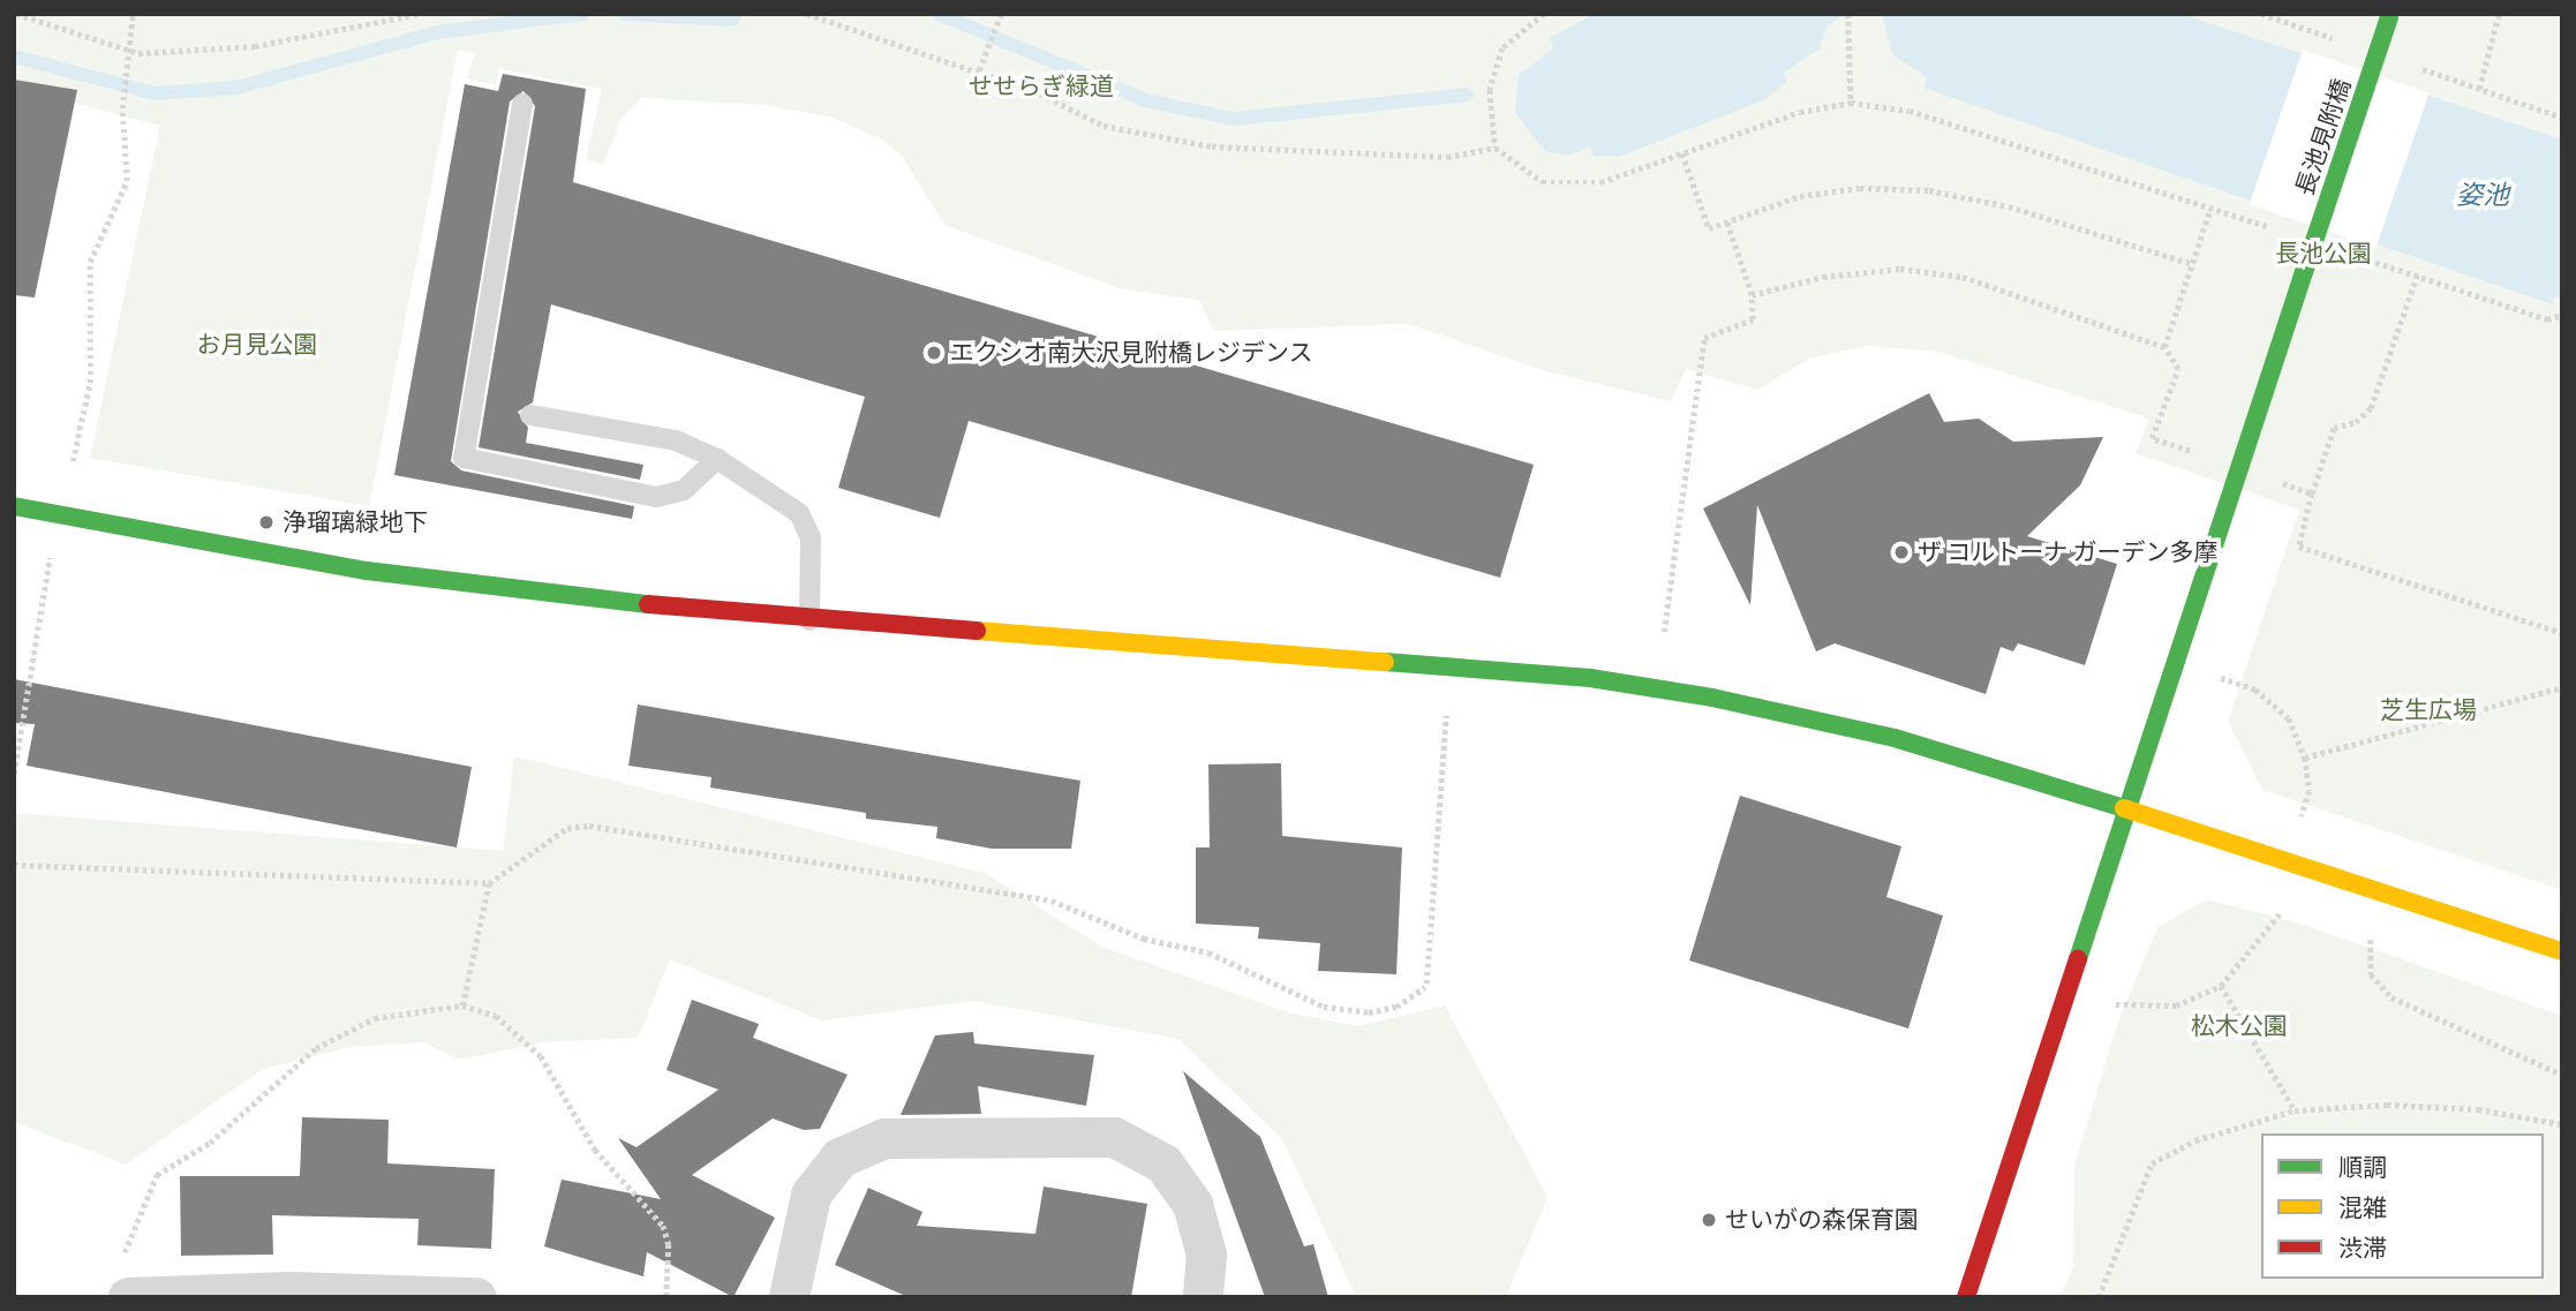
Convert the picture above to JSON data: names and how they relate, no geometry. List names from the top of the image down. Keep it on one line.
{"streets":{"street":["長池見附橋"]},"water":["姿池"],"parks":["せせらぎ緑道","長池公園","お月見公園","芝生広場","松木公園"],"places":["エクシオ南大沢見附橋レジデンス","浄瑠璃緑地下","ザ コルトーナ ガーデン多摩","せいがの森保育園"],"legend":["順調","混雑","渋滞"]}
